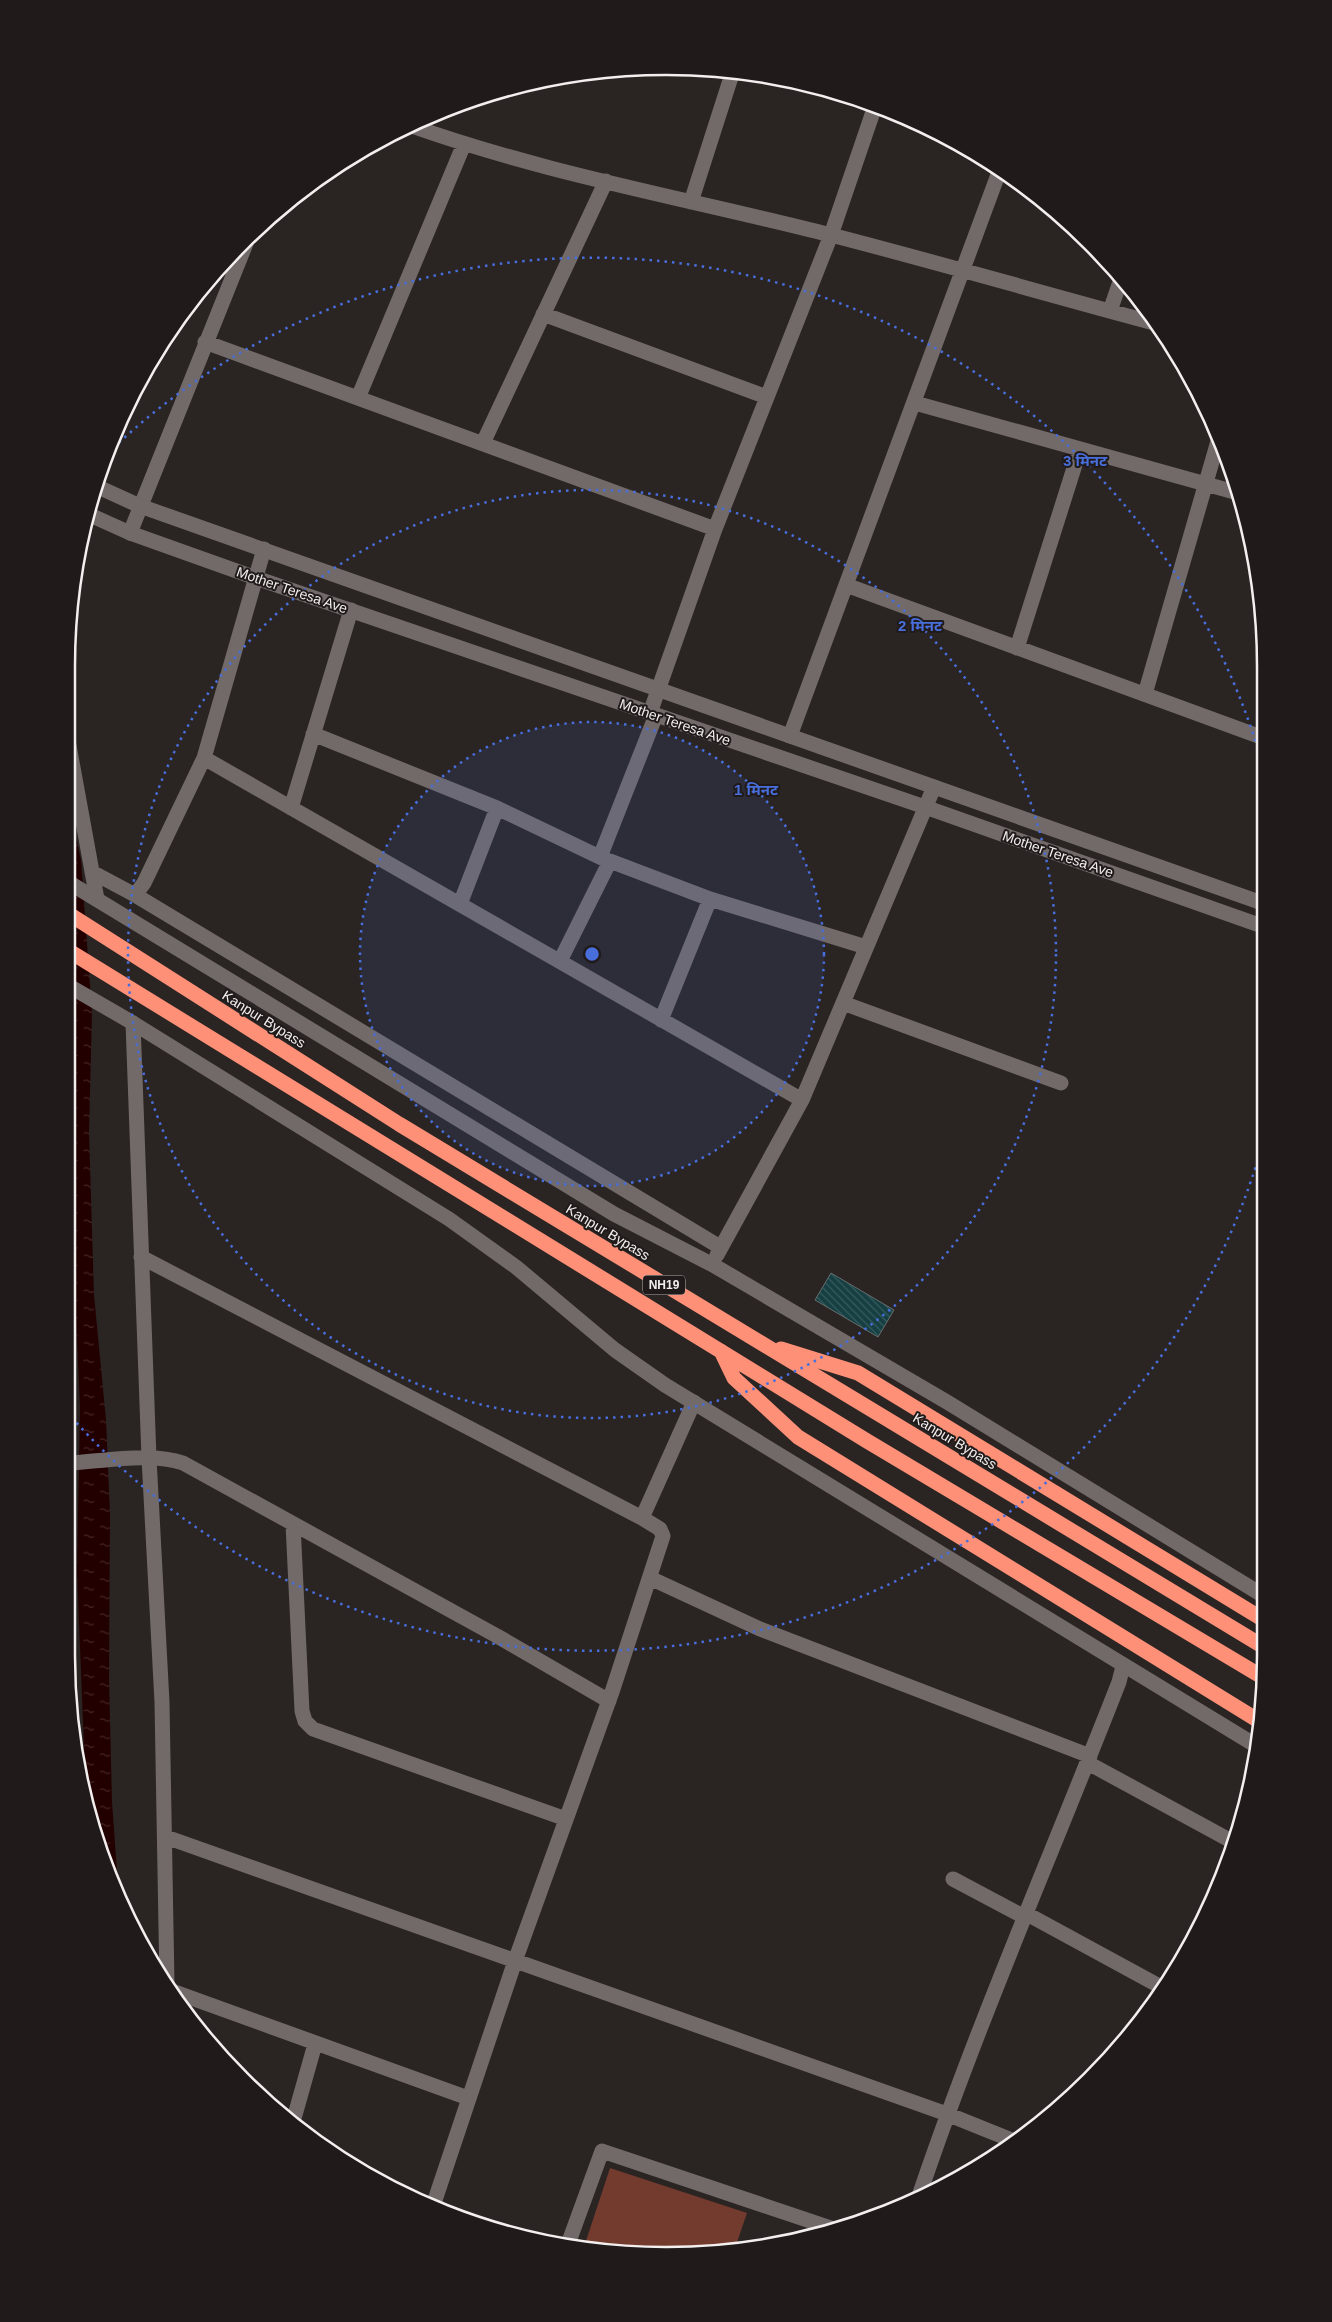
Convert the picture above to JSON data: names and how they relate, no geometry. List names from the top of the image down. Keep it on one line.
{"streets":{"highway":["Kanpur Bypass","NH19"],"street":["Mother Teresa Ave"]},"rings":["3 मिनट","2 मिनट","1 मिनट"]}
